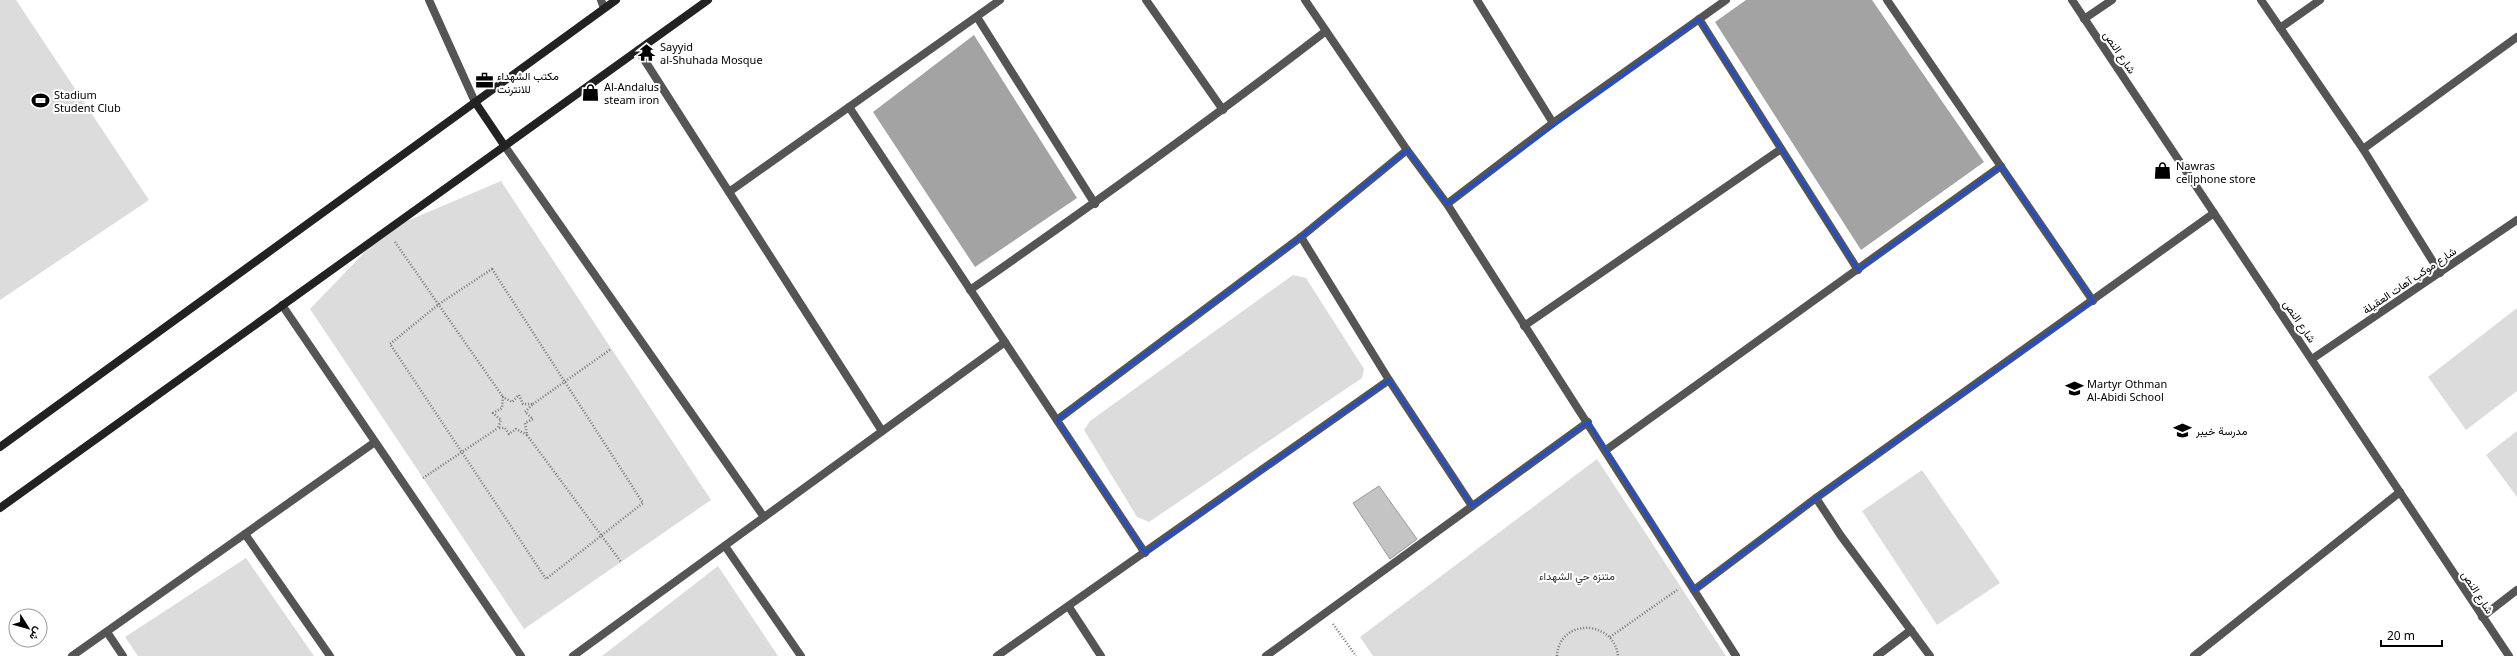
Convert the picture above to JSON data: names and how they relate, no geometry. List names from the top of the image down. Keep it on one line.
{"streets":{"street":["شارع النص","شارع موكب آهات العقيلة"]},"crossings":[["شارع النص","شارع موكب آهات العقيلة"]],"parks":["متنزه حي الشهداء"],"places":{"temple":["Sayyid al-Shuhada Mosque"],"office":["مكتب الشهداء للانترنت"],"shop":["Al-Andalus steam iron","Nawras cellphone store"],"sports":["Stadium Student Club"],"school or university":["Martyr Othman Al-Abidi School","مدرسة خيبر"]},"scale_bar":"20 m","north":"bottom right"}
